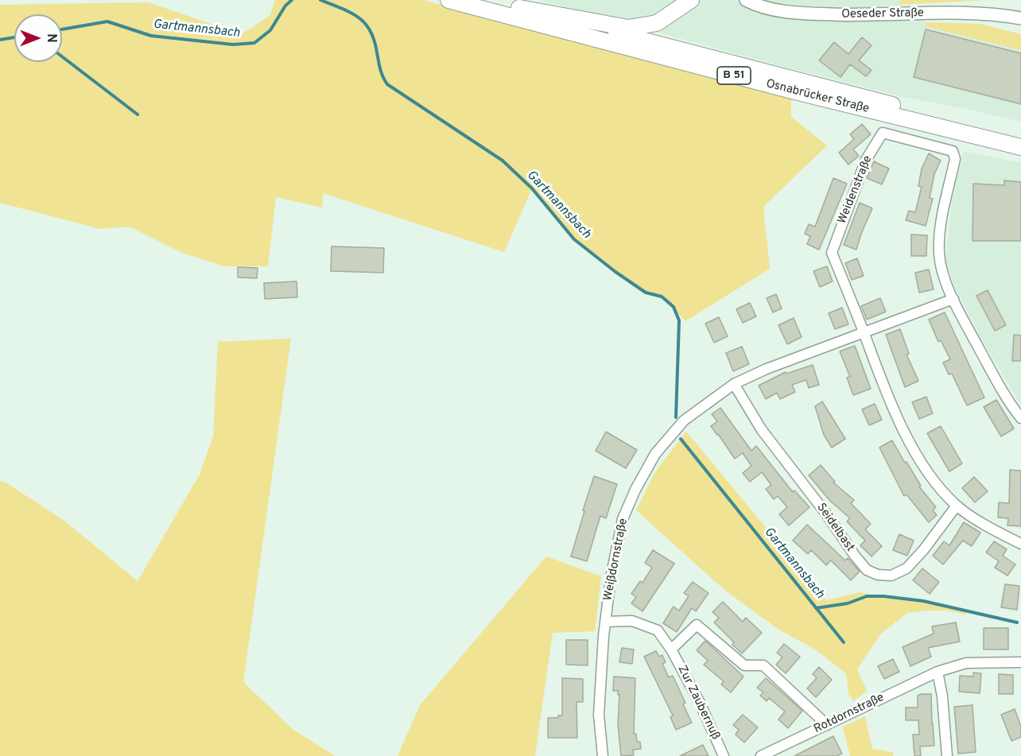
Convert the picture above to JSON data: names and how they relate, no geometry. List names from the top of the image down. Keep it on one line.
{"streets":{"highway":["B 51","Osnabrücker Straße"],"street":["Oeseder Straße","Weidenstraße","Seidelbast","Weißdornstraße","Zur Zaubernuß","Rotdornstraße"]},"crossings":[["Weidenstraße","Seidelbast"],["Weidenstraße","Weißdornstraße"],["Seidelbast","Weißdornstraße"],["Weißdornstraße","Zur Zaubernuß"]],"water":["Gartmannsbach"],"north":"right"}
